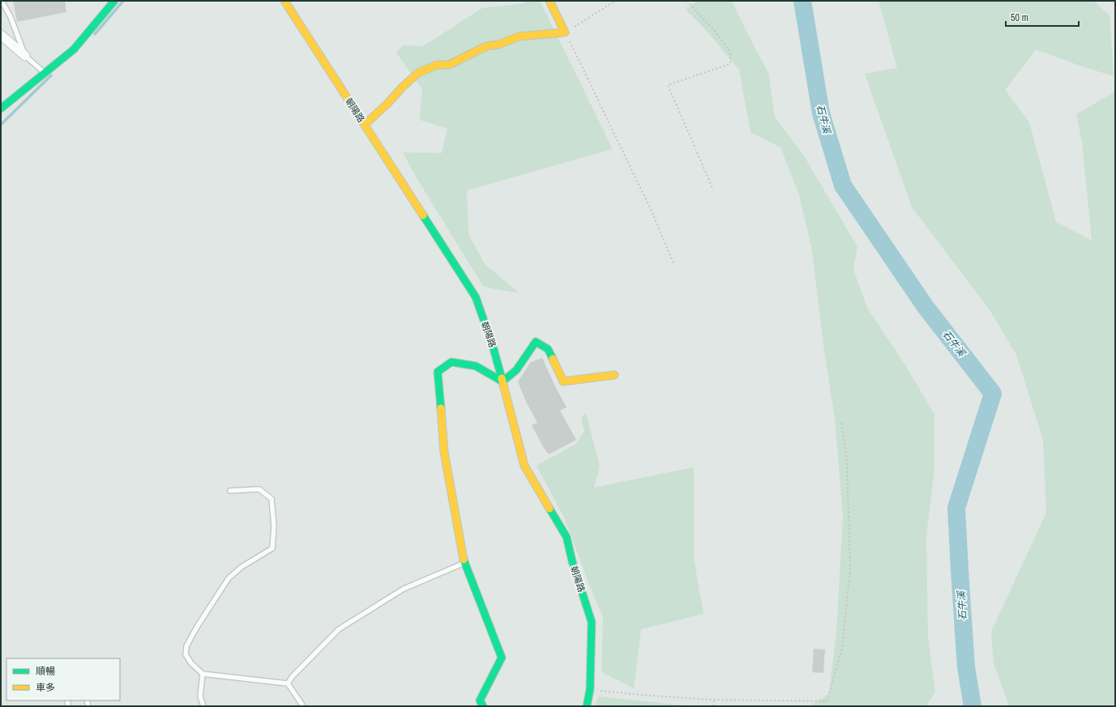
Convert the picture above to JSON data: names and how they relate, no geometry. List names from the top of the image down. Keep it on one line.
{"streets":{"street":["朝陽路"]},"water":["石牛溪"],"legend":["順暢","車多"],"scale_bar":"50 m"}
